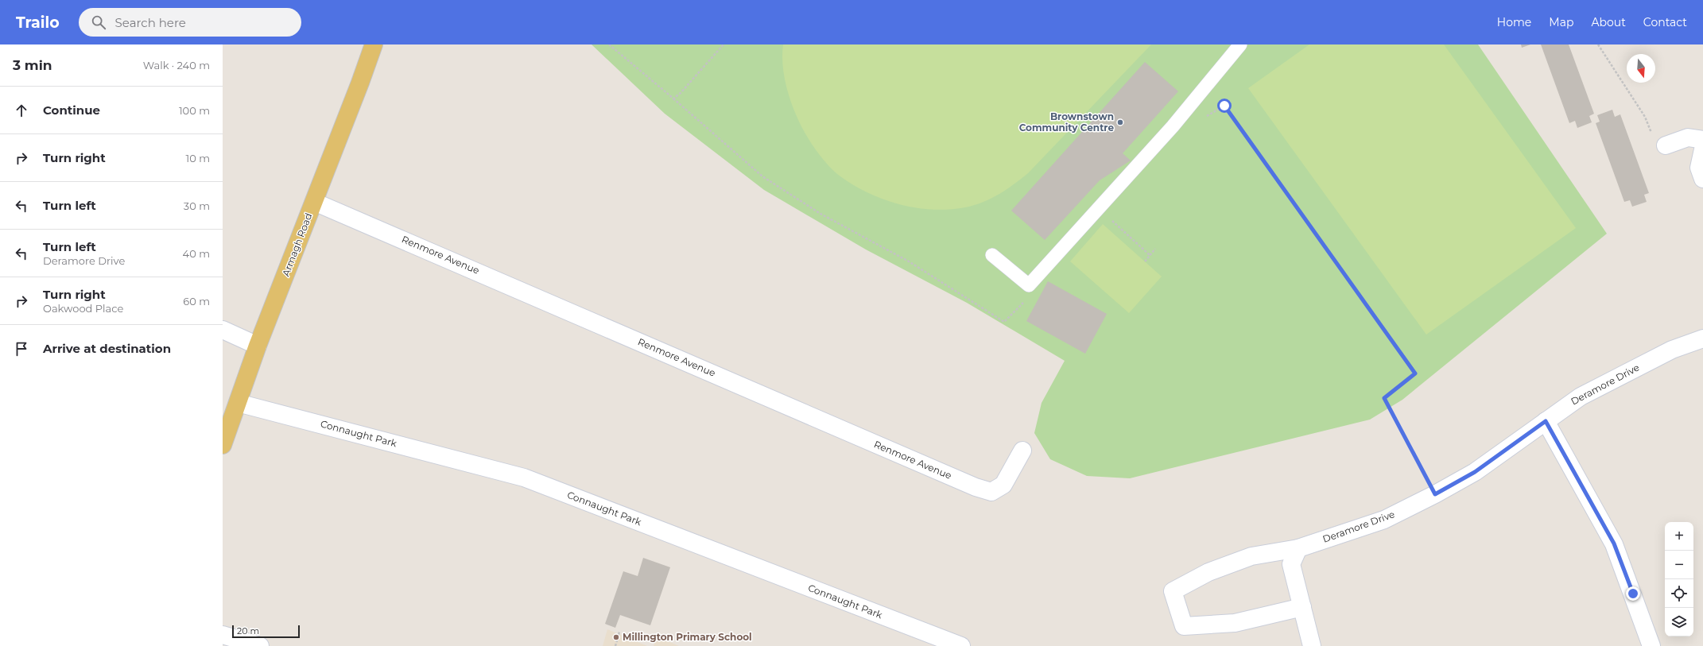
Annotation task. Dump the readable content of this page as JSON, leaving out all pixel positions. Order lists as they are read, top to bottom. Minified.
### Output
{"streets":{"main road":["Armagh Road"],"street":["Renmore Avenue","Deramore Drive","Connaught Park"]},"crossings":[["Armagh Road","Renmore Avenue"],["Armagh Road","Connaught Park"]],"places":["Brownstown Community Centre","Millington Primary School"],"scale_bar":"20 m","north":"bottom","page":{"header":"Trailo","search":"Search here","nav":["Home","Map","About","Contact"],"heading":["3 min","Walk · 240 m"],"list":[["Continue","100 m"],["Turn right","10 m"],["Turn left","30 m"],["Turn left","Deramore Drive","40 m"],["Turn right","Oakwood Place","60 m"],"Arrive at destination"],"map_buttons":["+","−"],"scale":"20 m"}}
